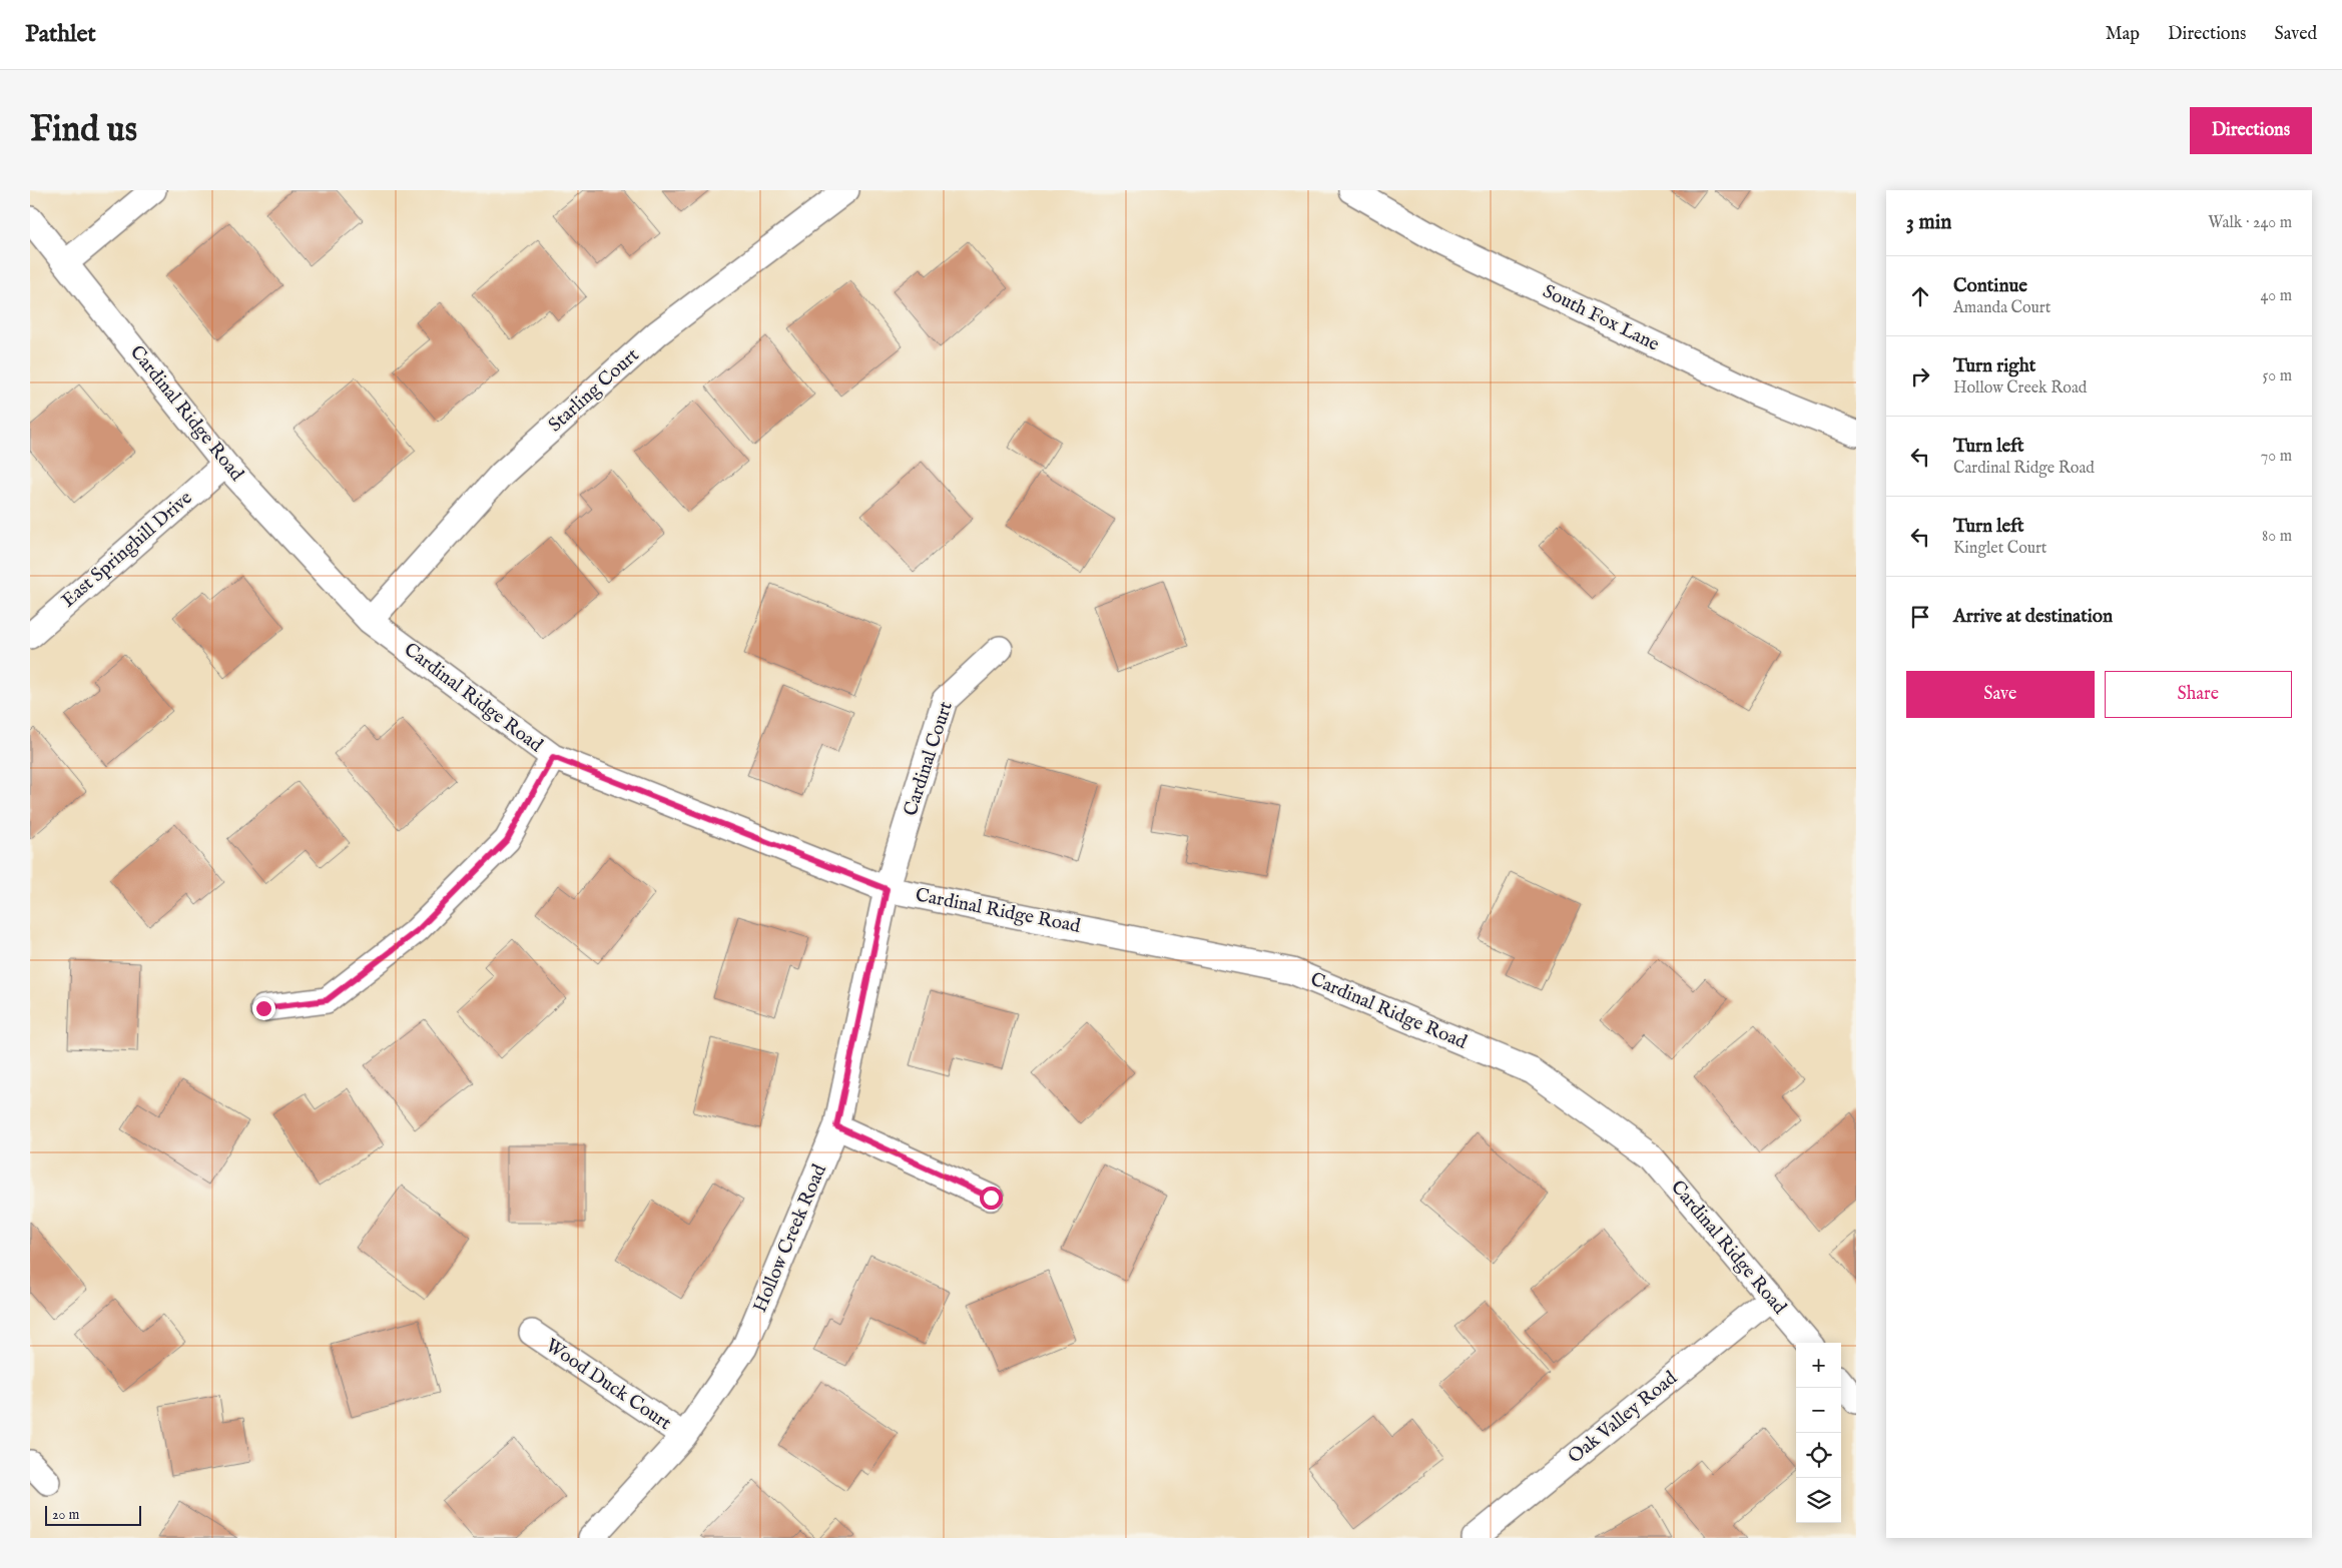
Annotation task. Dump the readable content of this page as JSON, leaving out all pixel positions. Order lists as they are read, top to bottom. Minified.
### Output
{"streets":{"street":["South Fox Lane","Starling Court","Cardinal Ridge Road","East Springhill Drive","Cardinal Court","Hollow Creek Road","Wood Duck Court","Oak Valley Road"]},"crossings":[["Starling Court","Cardinal Ridge Road"],["Cardinal Ridge Road","East Springhill Drive"],["Cardinal Ridge Road","Cardinal Court"],["Cardinal Ridge Road","Hollow Creek Road"],["Cardinal Ridge Road","Oak Valley Road"],["Cardinal Court","Hollow Creek Road"],["Hollow Creek Road","Wood Duck Court"]],"scale_bar":"20 m","page":{"header":"Pathlet","nav":["Map","Directions","Saved"],"buttons":["Directions",["Save","Share"]],"title":"Find us","heading":["3 min","Walk · 240 m"],"list":[["Continue","Amanda Court","40 m"],["Turn right","Hollow Creek Road","50 m"],["Turn left","Cardinal Ridge Road","70 m"],["Turn left","Kinglet Court","80 m"],"Arrive at destination"],"map_buttons":["+","−"],"scale":"20 m"}}
